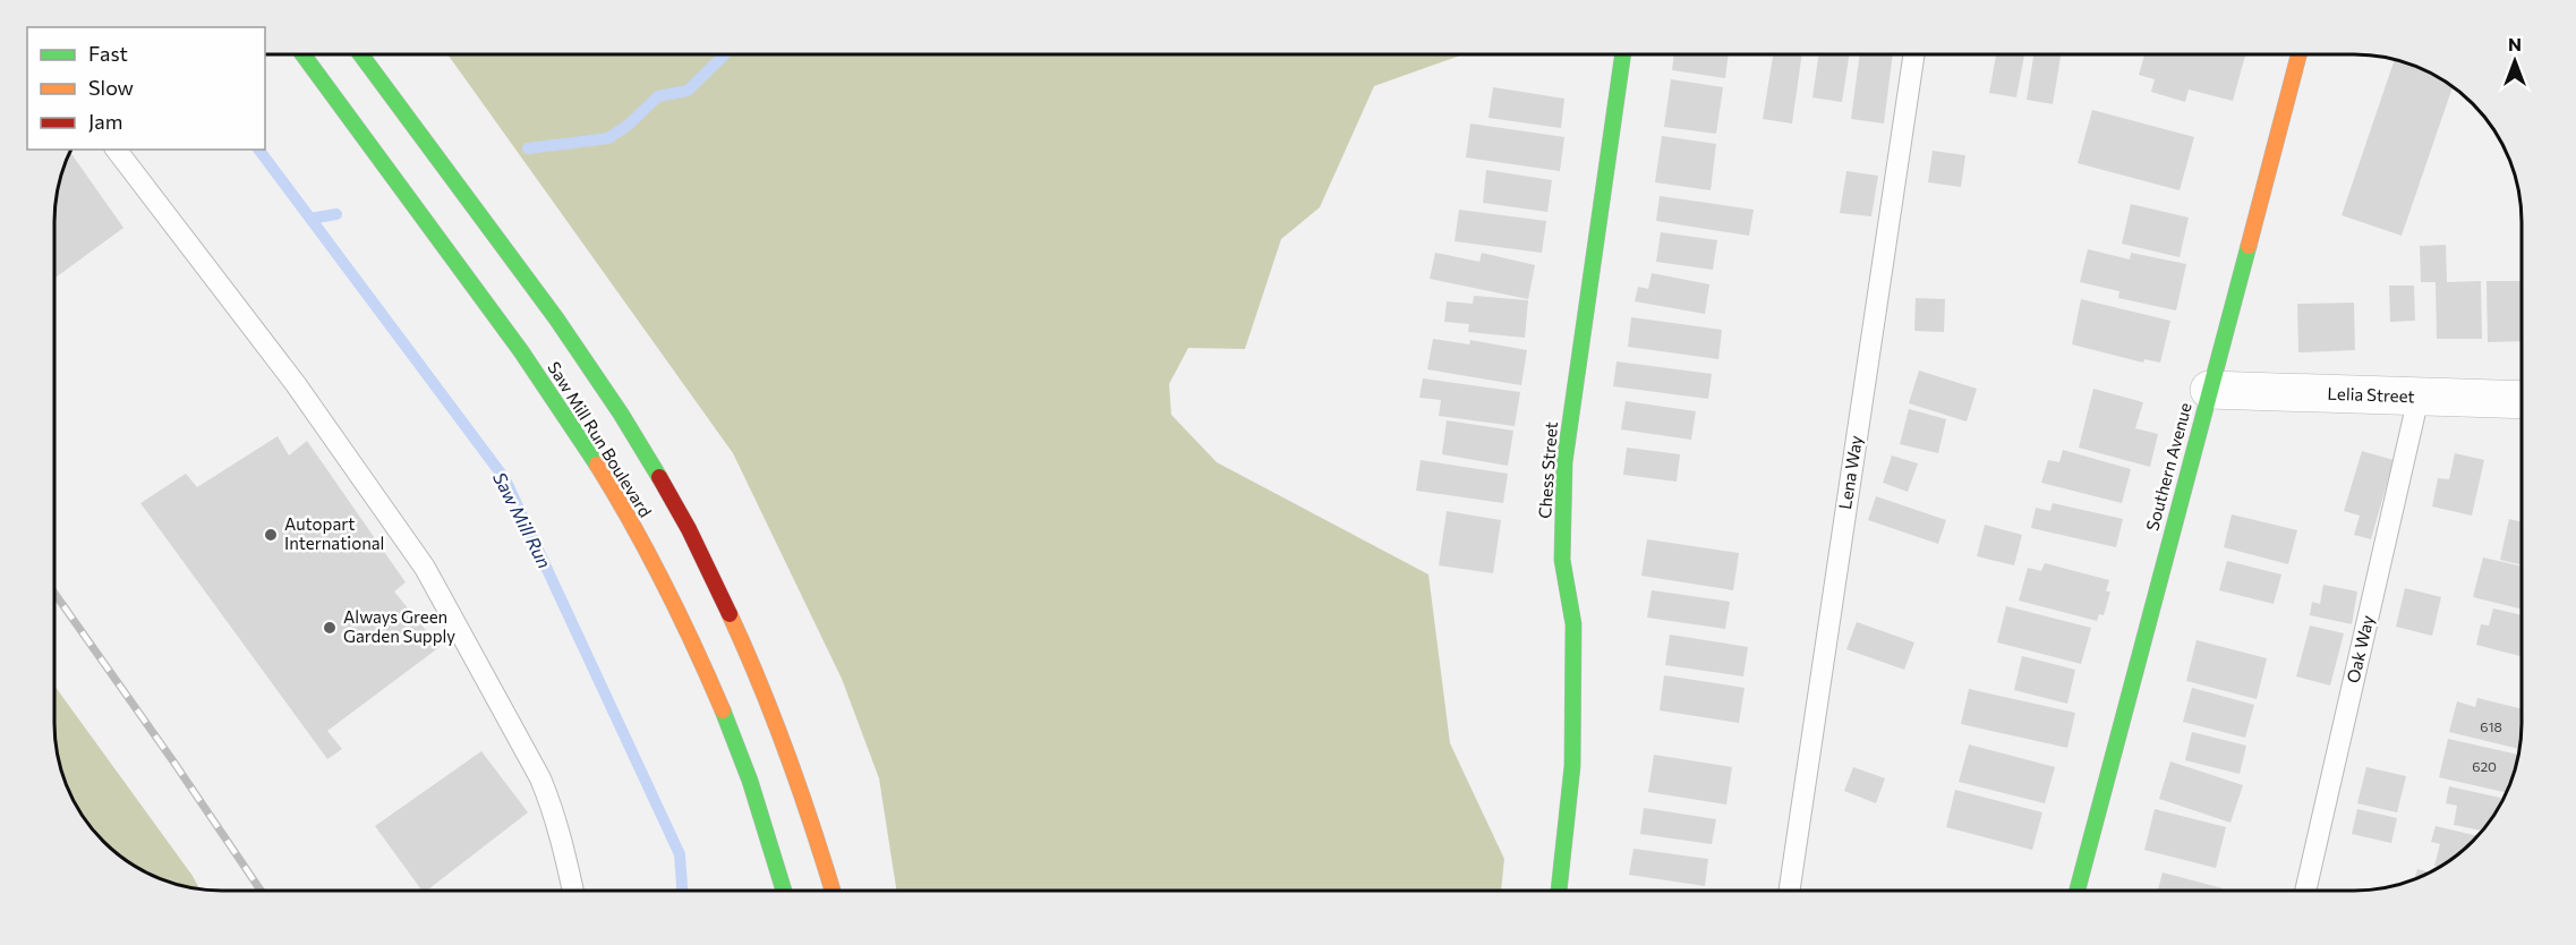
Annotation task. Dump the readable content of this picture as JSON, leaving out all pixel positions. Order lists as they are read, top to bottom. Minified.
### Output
{"streets":{"main road":["Saw Mill Run Boulevard","Southern Avenue","Chess Street"],"street":["Lelia Street"],"lane":["Lena Way","Oak Way"]},"crossings":[["Lelia Street","Southern Avenue"],["Lelia Street","Oak Way"]],"water":["Saw Mill Run"],"places":["Autopart International","Always Green Garden Supply"],"house_numbers":["618","620"],"legend":["Fast","Slow","Jam"],"north":"top"}
